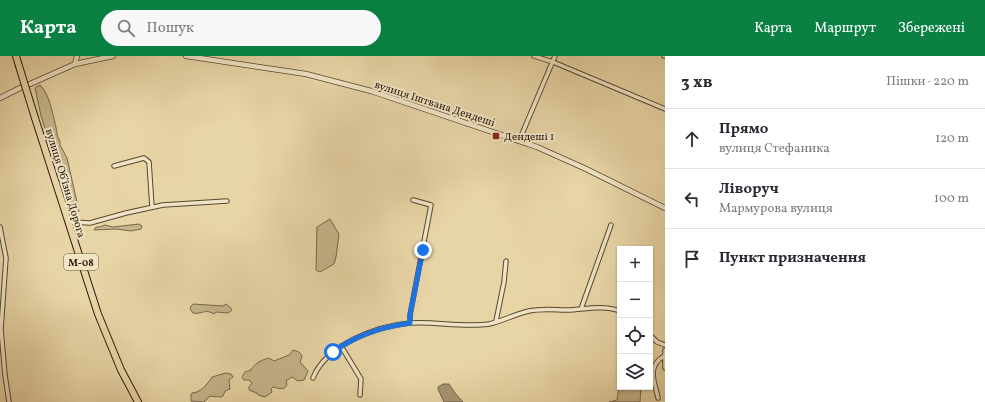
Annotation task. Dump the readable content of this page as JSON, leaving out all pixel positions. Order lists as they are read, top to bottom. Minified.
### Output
{"streets":{"highway":["вулиця Обʼїзна Дорога","М-08"],"street":["вулиця Іштвана Дендеші"]},"places":{"transit":["Дендеші 1"]},"page":{"header":"Карта","search":"Пошук","nav":["Карта","Маршрут","Збережені"],"heading":["3 хв","Пішки · 220 m"],"list":[["Прямо","вулиця Стефаника","120 m"],["Ліворуч","Мармурова вулиця","100 m"],"Пункт призначення"],"map_buttons":["+","−"]}}
